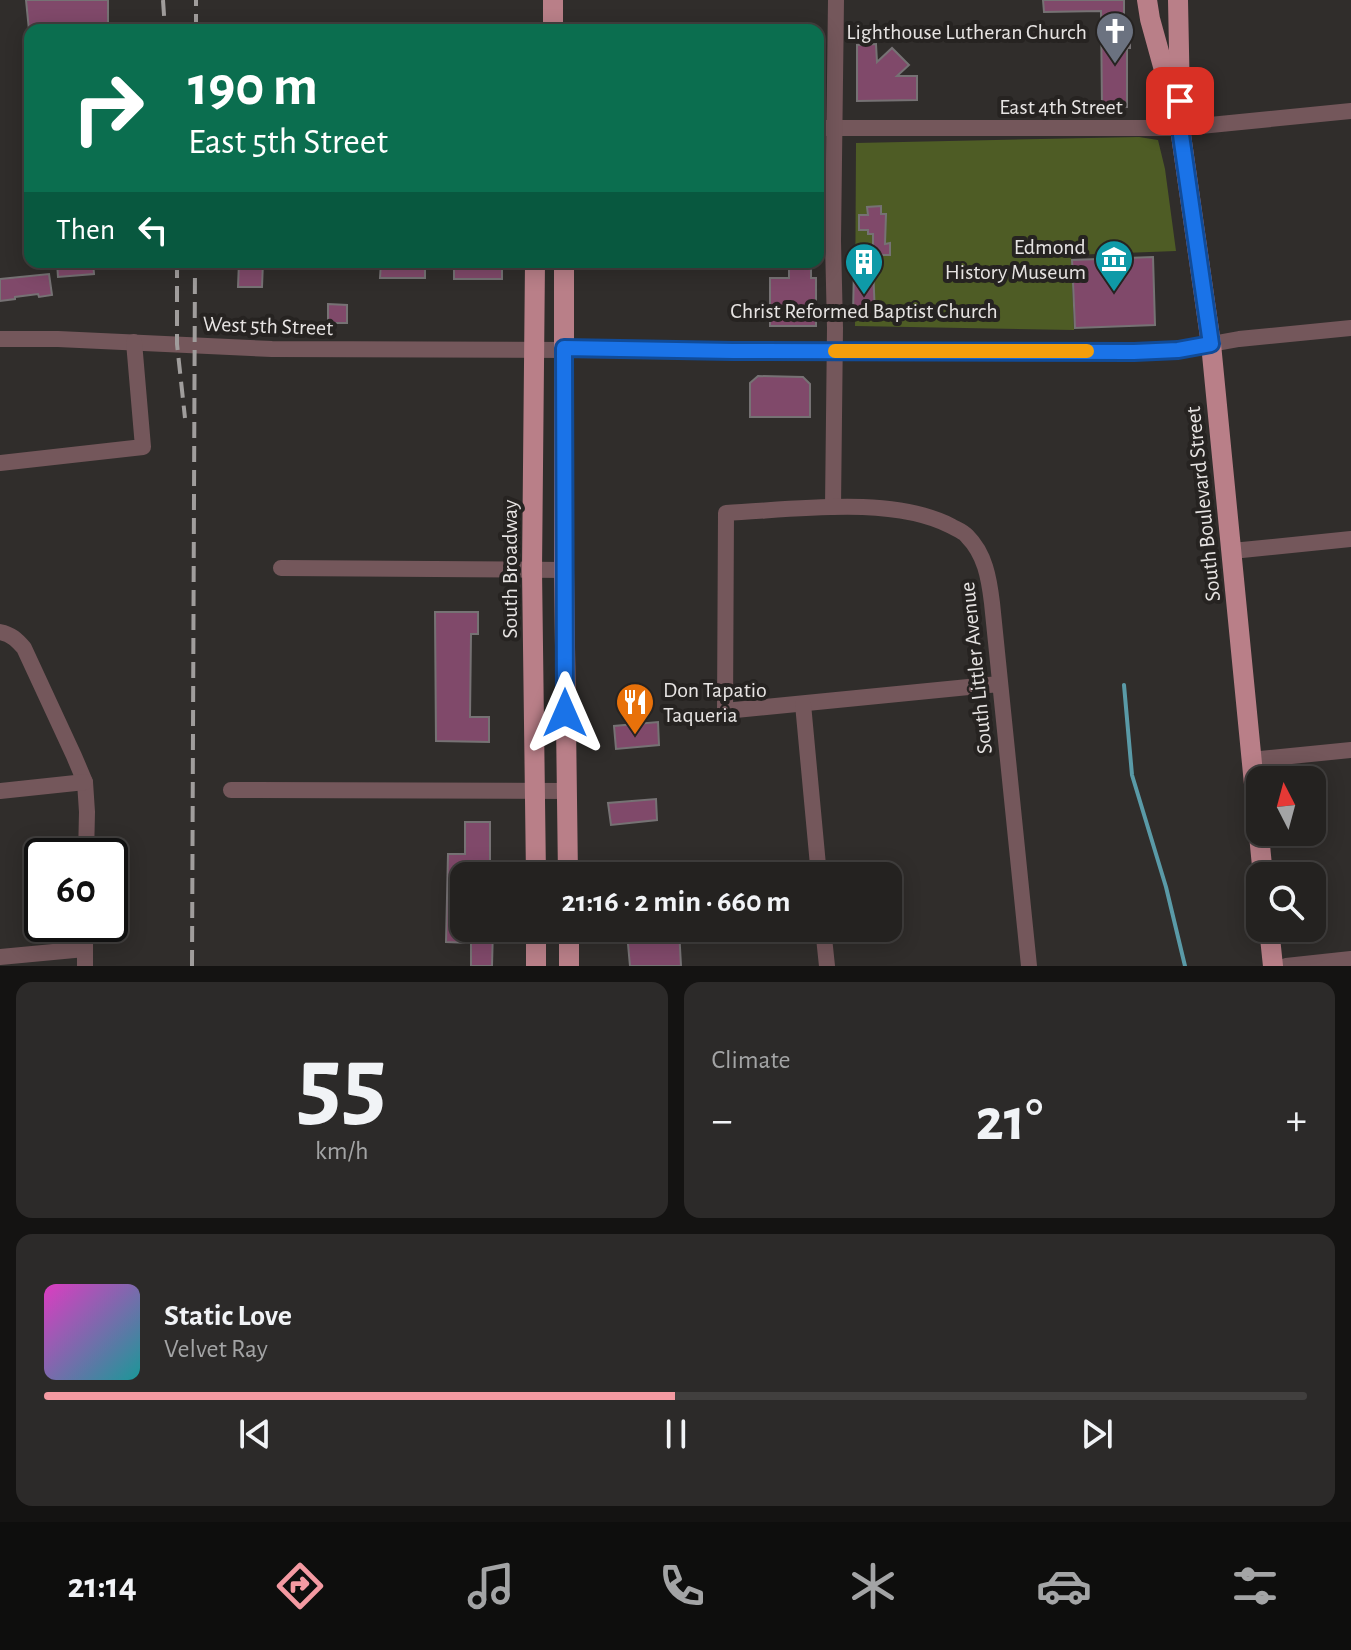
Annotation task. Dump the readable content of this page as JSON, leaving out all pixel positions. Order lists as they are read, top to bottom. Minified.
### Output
{"streets":{"main road":["South Boulevard Street","South Broadway"],"street":["East 4th Street","West 5th Street","South Littler Avenue"]},"crossings":[["East 4th Street","South Boulevard Street"],["West 5th Street","South Boulevard Street"],["West 5th Street","South Broadway"]],"places":{"church":["Lighthouse Lutheran Church"],"museum":["Edmond History Museum"],"building":["Christ Reformed Baptist Church"],"restaurant":["Don Tapatio Taqueria"]},"north":"top","page":{"turn":["190 m","East 5th Street"],"then":"Then","limit":"60","trip":"21:16 · 2 min · 660 m","tile":[["55","km/h"],"Climate"],"heat":["−","21°","+"],"song":["Static Love","Velvet Ray"],"tabs":"21:14"}}
